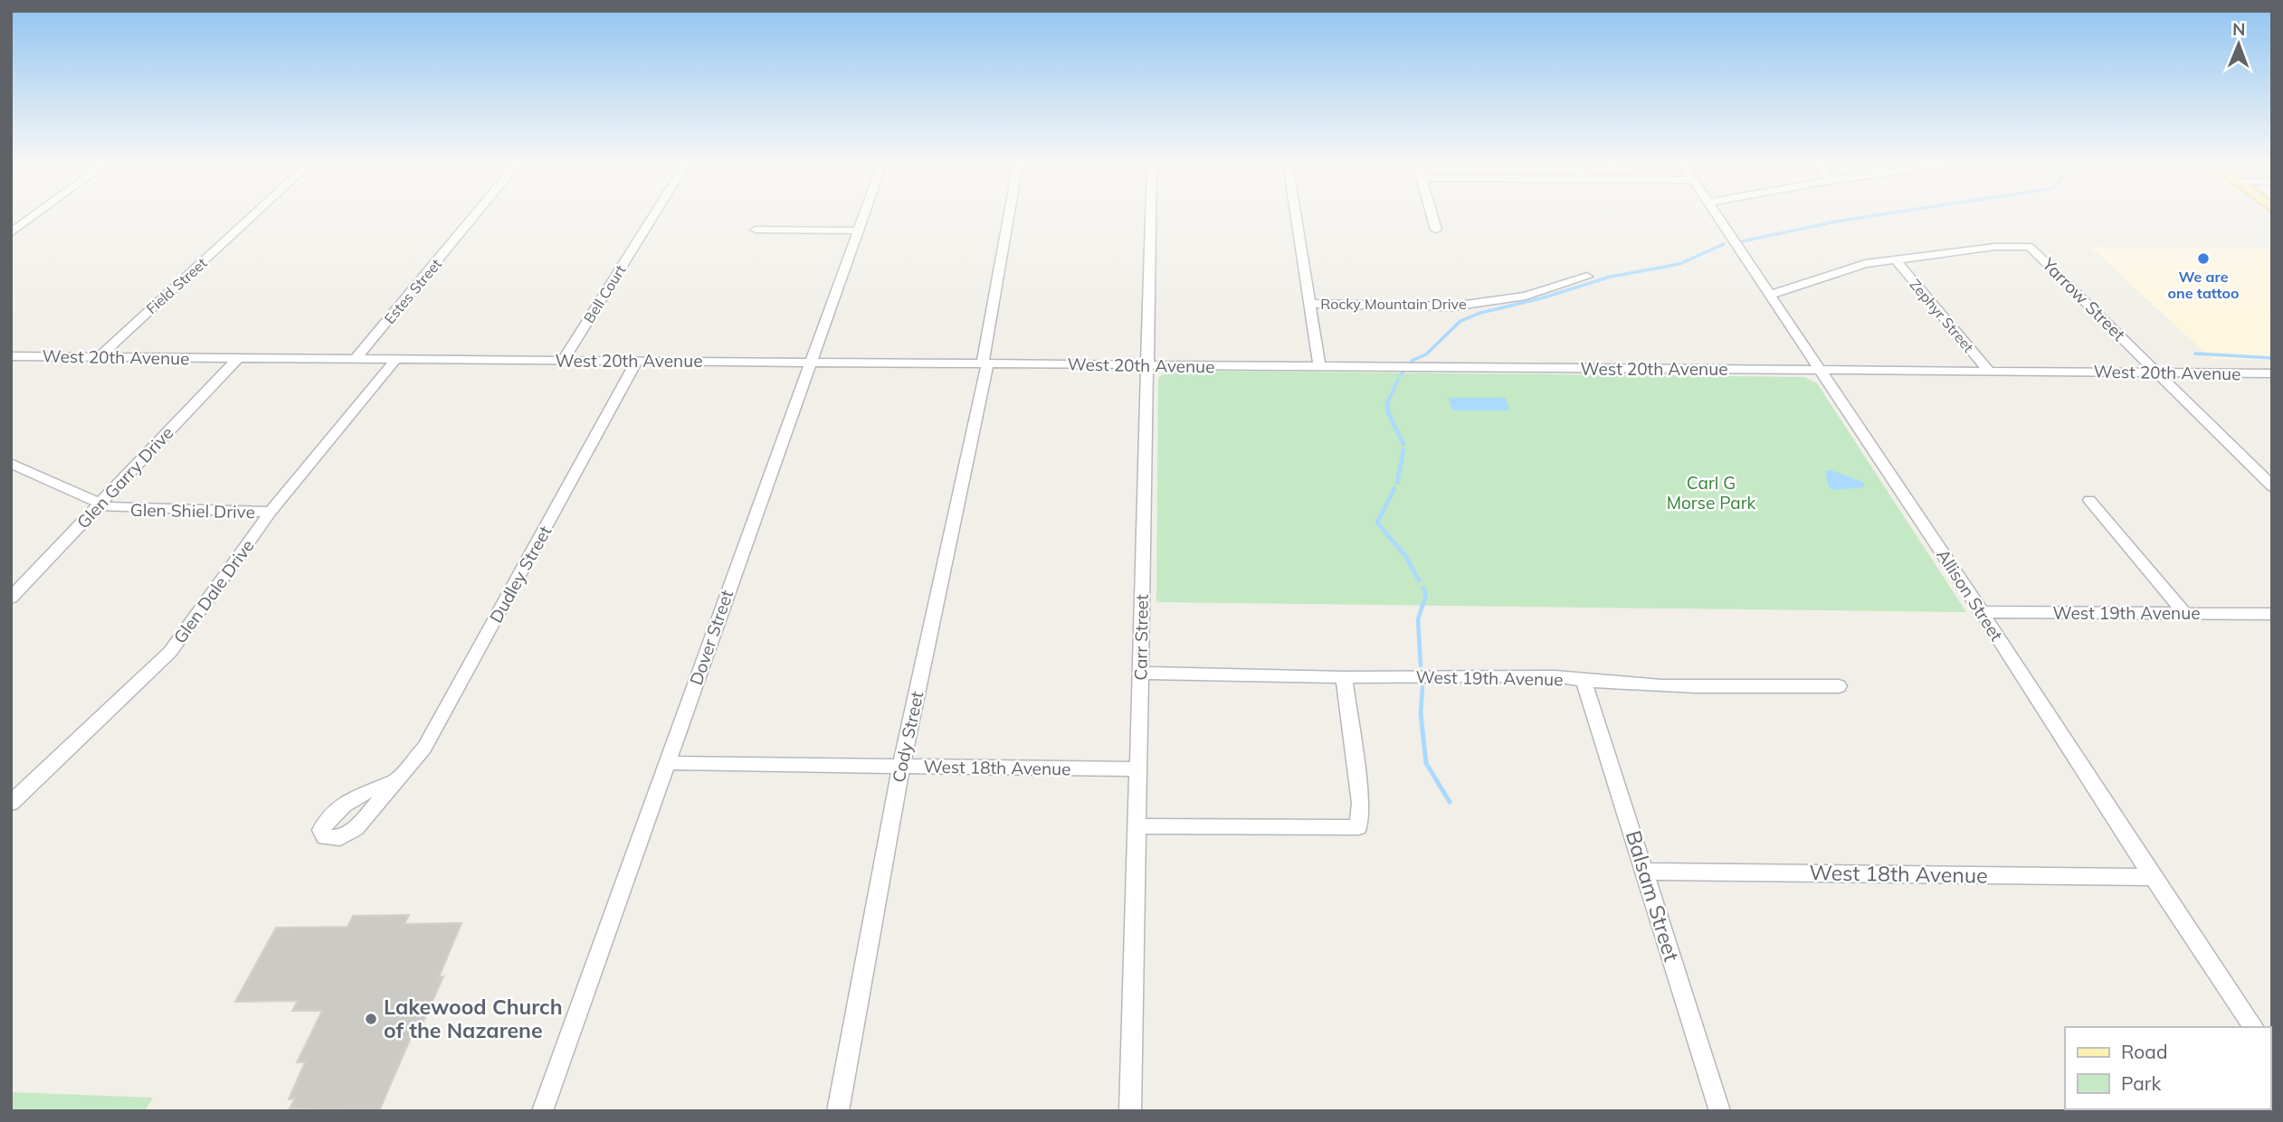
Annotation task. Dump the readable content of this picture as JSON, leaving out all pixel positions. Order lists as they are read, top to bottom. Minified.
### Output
{"streets":{"street":["Field Street","Estes Street","Bell Court","Yarrow Street","Rocky Mountain Drive","Zephyr Street","West 20th Avenue","Glen Garry Drive","Glen Shiel Drive","Dudley Street","Glen Dale Drive","Allison Street","West 19th Avenue","Dover Street","Carr Street","Cody Street","West 18th Avenue","Balsam Street"]},"crossings":[["Field Street","West 20th Avenue"],["Estes Street","West 20th Avenue"],["Bell Court","West 20th Avenue"],["Yarrow Street","Zephyr Street"],["Yarrow Street","West 20th Avenue"],["Zephyr Street","West 20th Avenue"],["West 20th Avenue","Glen Garry Drive"],["West 20th Avenue","Dudley Street"],["West 20th Avenue","Glen Dale Drive"],["West 20th Avenue","Allison Street"],["West 20th Avenue","Dover Street"],["West 20th Avenue","Carr Street"],["West 20th Avenue","Cody Street"],["Glen Garry Drive","Glen Shiel Drive"],["Glen Shiel Drive","Glen Dale Drive"],["Allison Street","West 19th Avenue"],["Allison Street","West 18th Avenue"],["West 19th Avenue","Carr Street"],["West 19th Avenue","Balsam Street"],["Dover Street","West 18th Avenue"],["Carr Street","West 18th Avenue"],["Cody Street","West 18th Avenue"],["West 18th Avenue","Balsam Street"]],"parks":["Carl G Morse Park"],"places":["We are one tattoo","Lakewood Church of the Nazarene"],"legend":["Road","Park"],"north":"top"}
